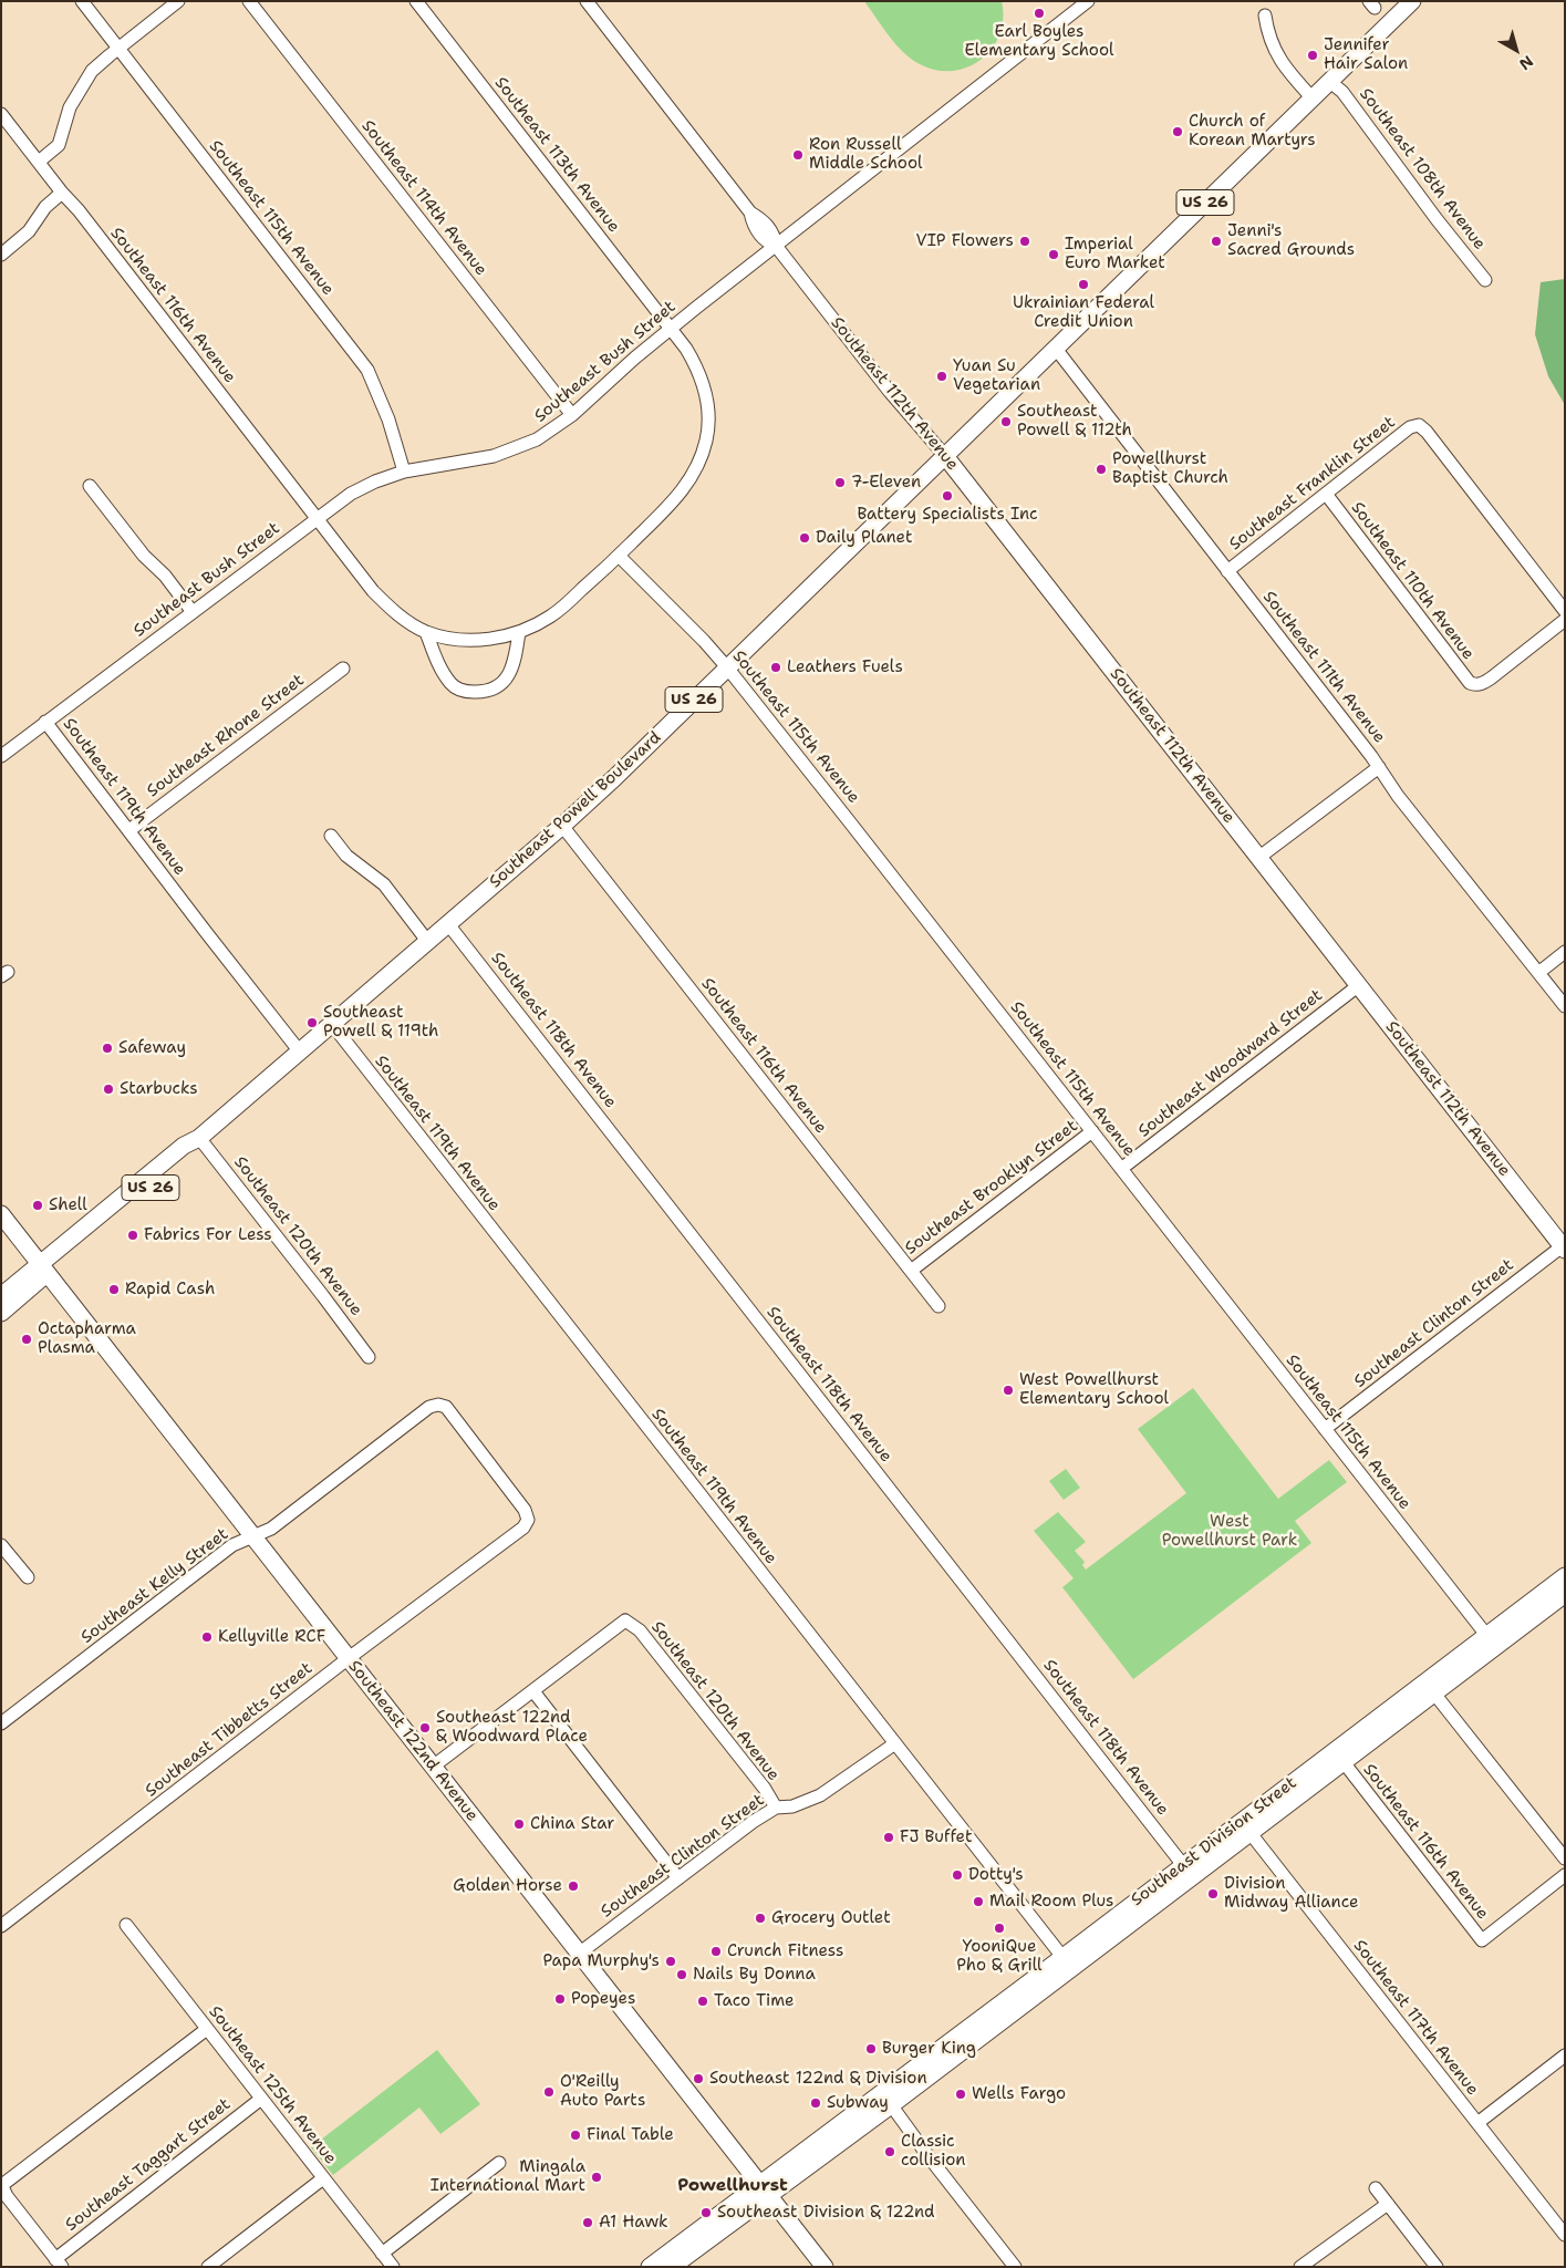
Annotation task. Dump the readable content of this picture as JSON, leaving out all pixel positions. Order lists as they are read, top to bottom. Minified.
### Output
{"streets":{"main road":["US 26","Southeast 112th Avenue","Southeast Powell Boulevard","Southeast 122nd Avenue","Southeast Division Street"],"street":["Southeast 113th Avenue","Southeast 108th Avenue","Southeast 114th Avenue","Southeast 115th Avenue","Southeast 116th Avenue","Southeast Bush Street","Southeast Franklin Street","Southeast 110th Avenue","Southeast 111th Avenue","Southeast Rhone Street","Southeast 119th Avenue","Southeast 118th Avenue","Southeast Woodward Street","Southeast Brooklyn Street","Southeast 120th Avenue","Southeast Clinton Street","Southeast Kelly Street","Southeast Tibbetts Street","Southeast 117th Avenue","Southeast 125th Avenue","Southeast Taggart Street"]},"crossings":[["Southeast 113th Avenue","Southeast 115th Avenue"],["Southeast 113th Avenue","Southeast 116th Avenue"],["Southeast 113th Avenue","Southeast Bush Street"],["Southeast 108th Avenue","Southeast Powell Boulevard"],["Southeast 114th Avenue","Southeast Bush Street"],["Southeast 115th Avenue","Southeast Bush Street"],["Southeast 115th Avenue","Southeast Powell Boulevard"],["Southeast 115th Avenue","Southeast Woodward Street"],["Southeast 115th Avenue","Southeast Brooklyn Street"],["Southeast 115th Avenue","Southeast Clinton Street"],["Southeast 115th Avenue","Southeast Division Street"],["Southeast 116th Avenue","Southeast Bush Street"],["Southeast 116th Avenue","Southeast Powell Boulevard"],["Southeast 116th Avenue","Southeast Brooklyn Street"],["Southeast 116th Avenue","Southeast Division Street"],["Southeast Bush Street","Southeast 112th Avenue"],["Southeast Bush Street","Southeast 119th Avenue"],["Southeast 112th Avenue","Southeast Powell Boulevard"],["Southeast 112th Avenue","Southeast Woodward Street"],["Southeast 112th Avenue","Southeast Clinton Street"],["Southeast Franklin Street","Southeast 110th Avenue"],["Southeast Franklin Street","Southeast 111th Avenue"],["Southeast 111th Avenue","Southeast Powell Boulevard"],["Southeast Rhone Street","Southeast 119th Avenue"],["Southeast 119th Avenue","Southeast Powell Boulevard"],["Southeast 119th Avenue","Southeast Clinton Street"],["Southeast 119th Avenue","Southeast Division Street"],["Southeast Powell Boulevard","Southeast 118th Avenue"],["Southeast Powell Boulevard","Southeast 120th Avenue"],["Southeast Powell Boulevard","Southeast 122nd Avenue"],["Southeast 118th Avenue","Southeast Division Street"],["Southeast 120th Avenue","Southeast Clinton Street"],["Southeast Clinton Street","Southeast 122nd Avenue"],["Southeast Kelly Street","Southeast Tibbetts Street"],["Southeast Kelly Street","Southeast 122nd Avenue"],["Southeast Tibbetts Street","Southeast 122nd Avenue"],["Southeast 122nd Avenue","Southeast Division Street"],["Southeast Division Street","Southeast 117th Avenue"],["Southeast 125th Avenue","Southeast Taggart Street"]],"districts":["Powellhurst"],"parks":["West Powellhurst Park"],"places":["Earl Boyles Elementary School","Jennifer Hair Salon","Church of Korean Martyrs","Ron Russell Middle School","VIP Flowers","Jenni's Sacred Grounds","Imperial Euro Market","Ukrainian Federal Credit Union","Yuan Su Vegetarian","Southeast Powell & 112th","Powellhurst Baptist Church","7-Eleven","Battery Specialists Inc","Daily Planet","Leathers Fuels","Southeast Powell & 119th","Safeway","Starbucks","Shell","Fabrics For Less","Rapid Cash","Octapharma Plasma","West Powellhurst Elementary School","Kellyville RCF","Southeast 122nd & Woodward Place","China Star","FJ Buffet","Dotty's","Golden Horse","Division Midway Alliance","Mail Room Plus","Grocery Outlet","YooniQue Pho & Grill","Crunch Fitness","Papa Murphy's","Nails By Donna","Popeyes","Taco Time","Burger King","Southeast 122nd & Division","O'Reilly Auto Parts","Wells Fargo","Subway","Final Table","Classic collision","Mingala International Mart","Southeast Division & 122nd","A1 Hawk"],"north":"bottom right"}
